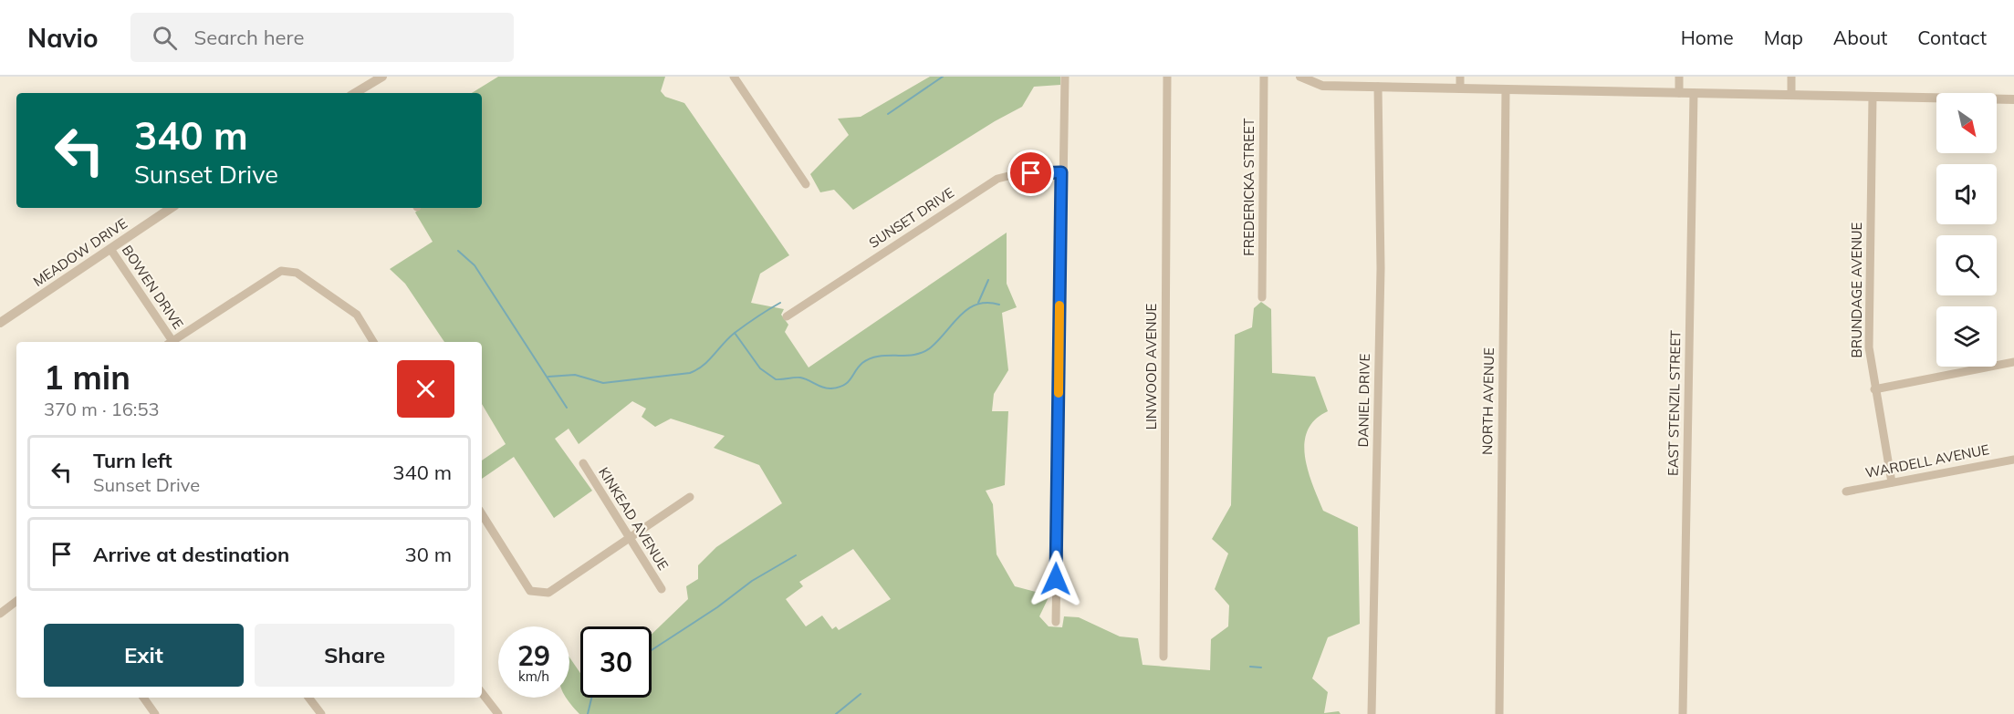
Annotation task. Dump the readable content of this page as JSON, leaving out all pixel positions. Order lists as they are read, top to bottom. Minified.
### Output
{"streets":{"street":["FREDERICKA STREET","SUNSET DRIVE","MEADOW DRIVE","BOWEN DRIVE","BRUNDAGE AVENUE","LINWOOD AVENUE","DANIEL DRIVE","NORTH AVENUE","EAST STENZIL STREET","WARDELL AVENUE","KINKEAD AVENUE"]},"crossings":[["MEADOW DRIVE","BOWEN DRIVE"],["BRUNDAGE AVENUE","WARDELL AVENUE"]],"north":"bottom right","page":{"header":"Navio","search":"Search here","nav":["Home","Map","About","Contact"],"turn":["340 m","Sunset Drive"],"heading":["1 min","370 m · 16:53"],"list":[{"name":"Turn left","note":"Sunset Drive","value":"340 m"},{"name":"Arrive at destination","value":"30 m"}],"buttons":["Exit","Share"],"speed":"29 km/h","limit":"30"}}
